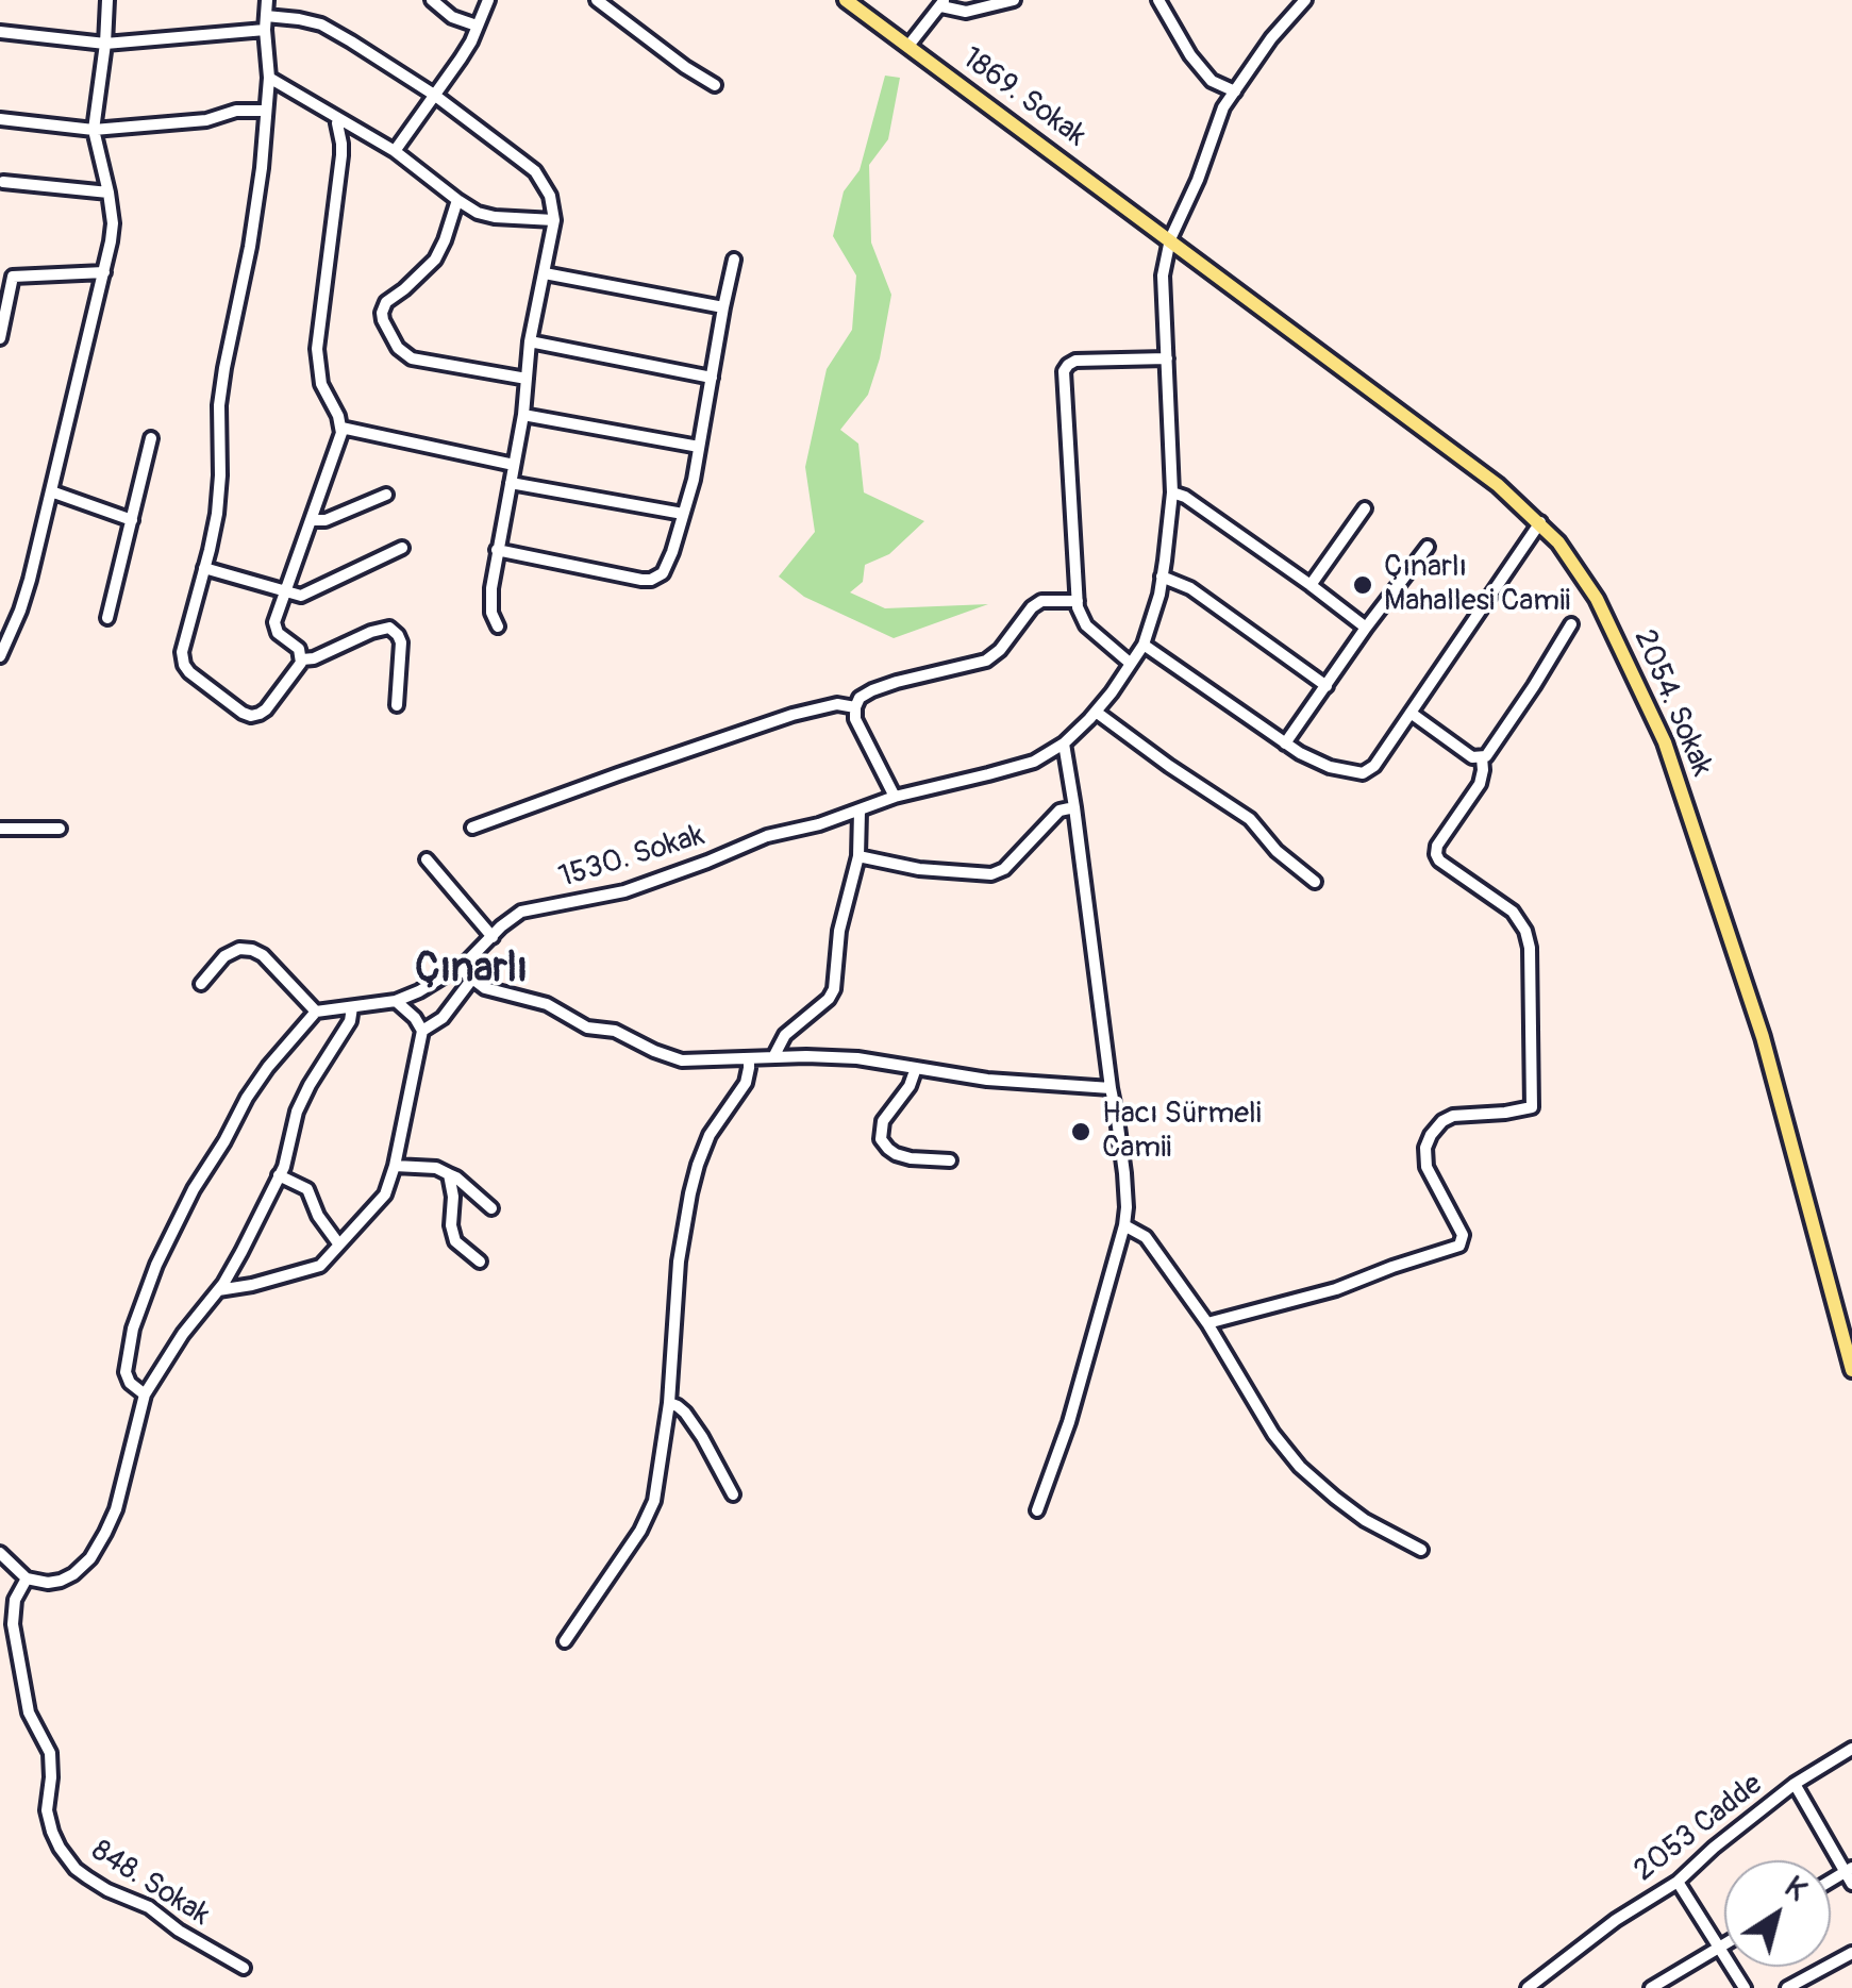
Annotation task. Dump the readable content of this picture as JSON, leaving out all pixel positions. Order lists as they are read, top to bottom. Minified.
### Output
{"streets":{"main road":["1869. Sokak","2054. Sokak"],"street":["1530. Sokak","2053 Cadde","848. Sokak"]},"crossings":[["1869. Sokak","2054. Sokak"],["1869. Sokak","1530. Sokak"],["2054. Sokak","1530. Sokak"]],"districts":["Çınarlı"],"places":["Çınarlı Mahallesi Camii","Hacı Sürmeli Camii"],"north":"top right"}
